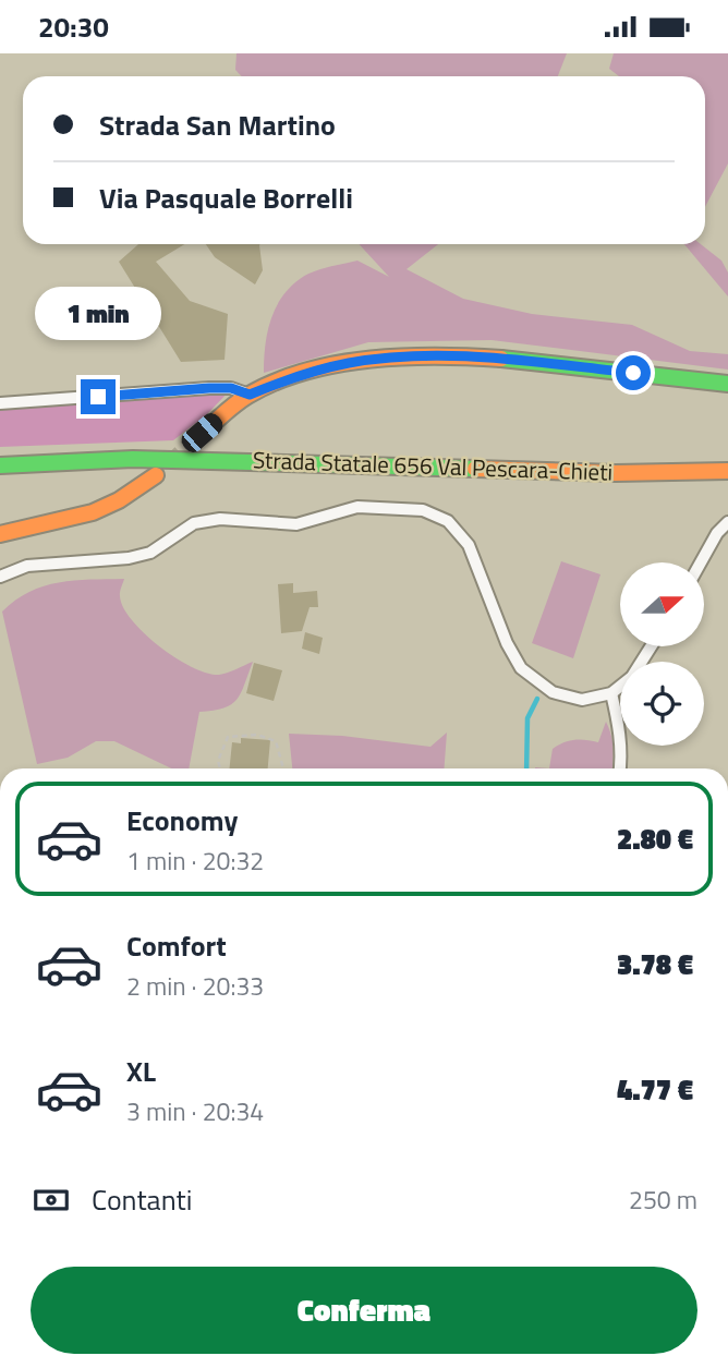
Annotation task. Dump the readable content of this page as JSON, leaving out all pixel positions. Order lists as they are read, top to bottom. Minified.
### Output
{"streets":{"main road":["Strada Statale 656 Val Pescara-Chieti"]},"north":"right","page":{"status":"20:30","banner":["Strada San Martino","Via Pasquale Borrelli"],"bubble":"1 min","list":[{"name":"Economy","note":"1 min · 20:32","value":"2.80 €"},{"name":"Comfort","note":"2 min · 20:33","value":"3.78 €"},{"name":"XL","note":"3 min · 20:34","value":"4.77 €"}],"pay":["Contanti","250 m"],"buttons":"Conferma"}}
